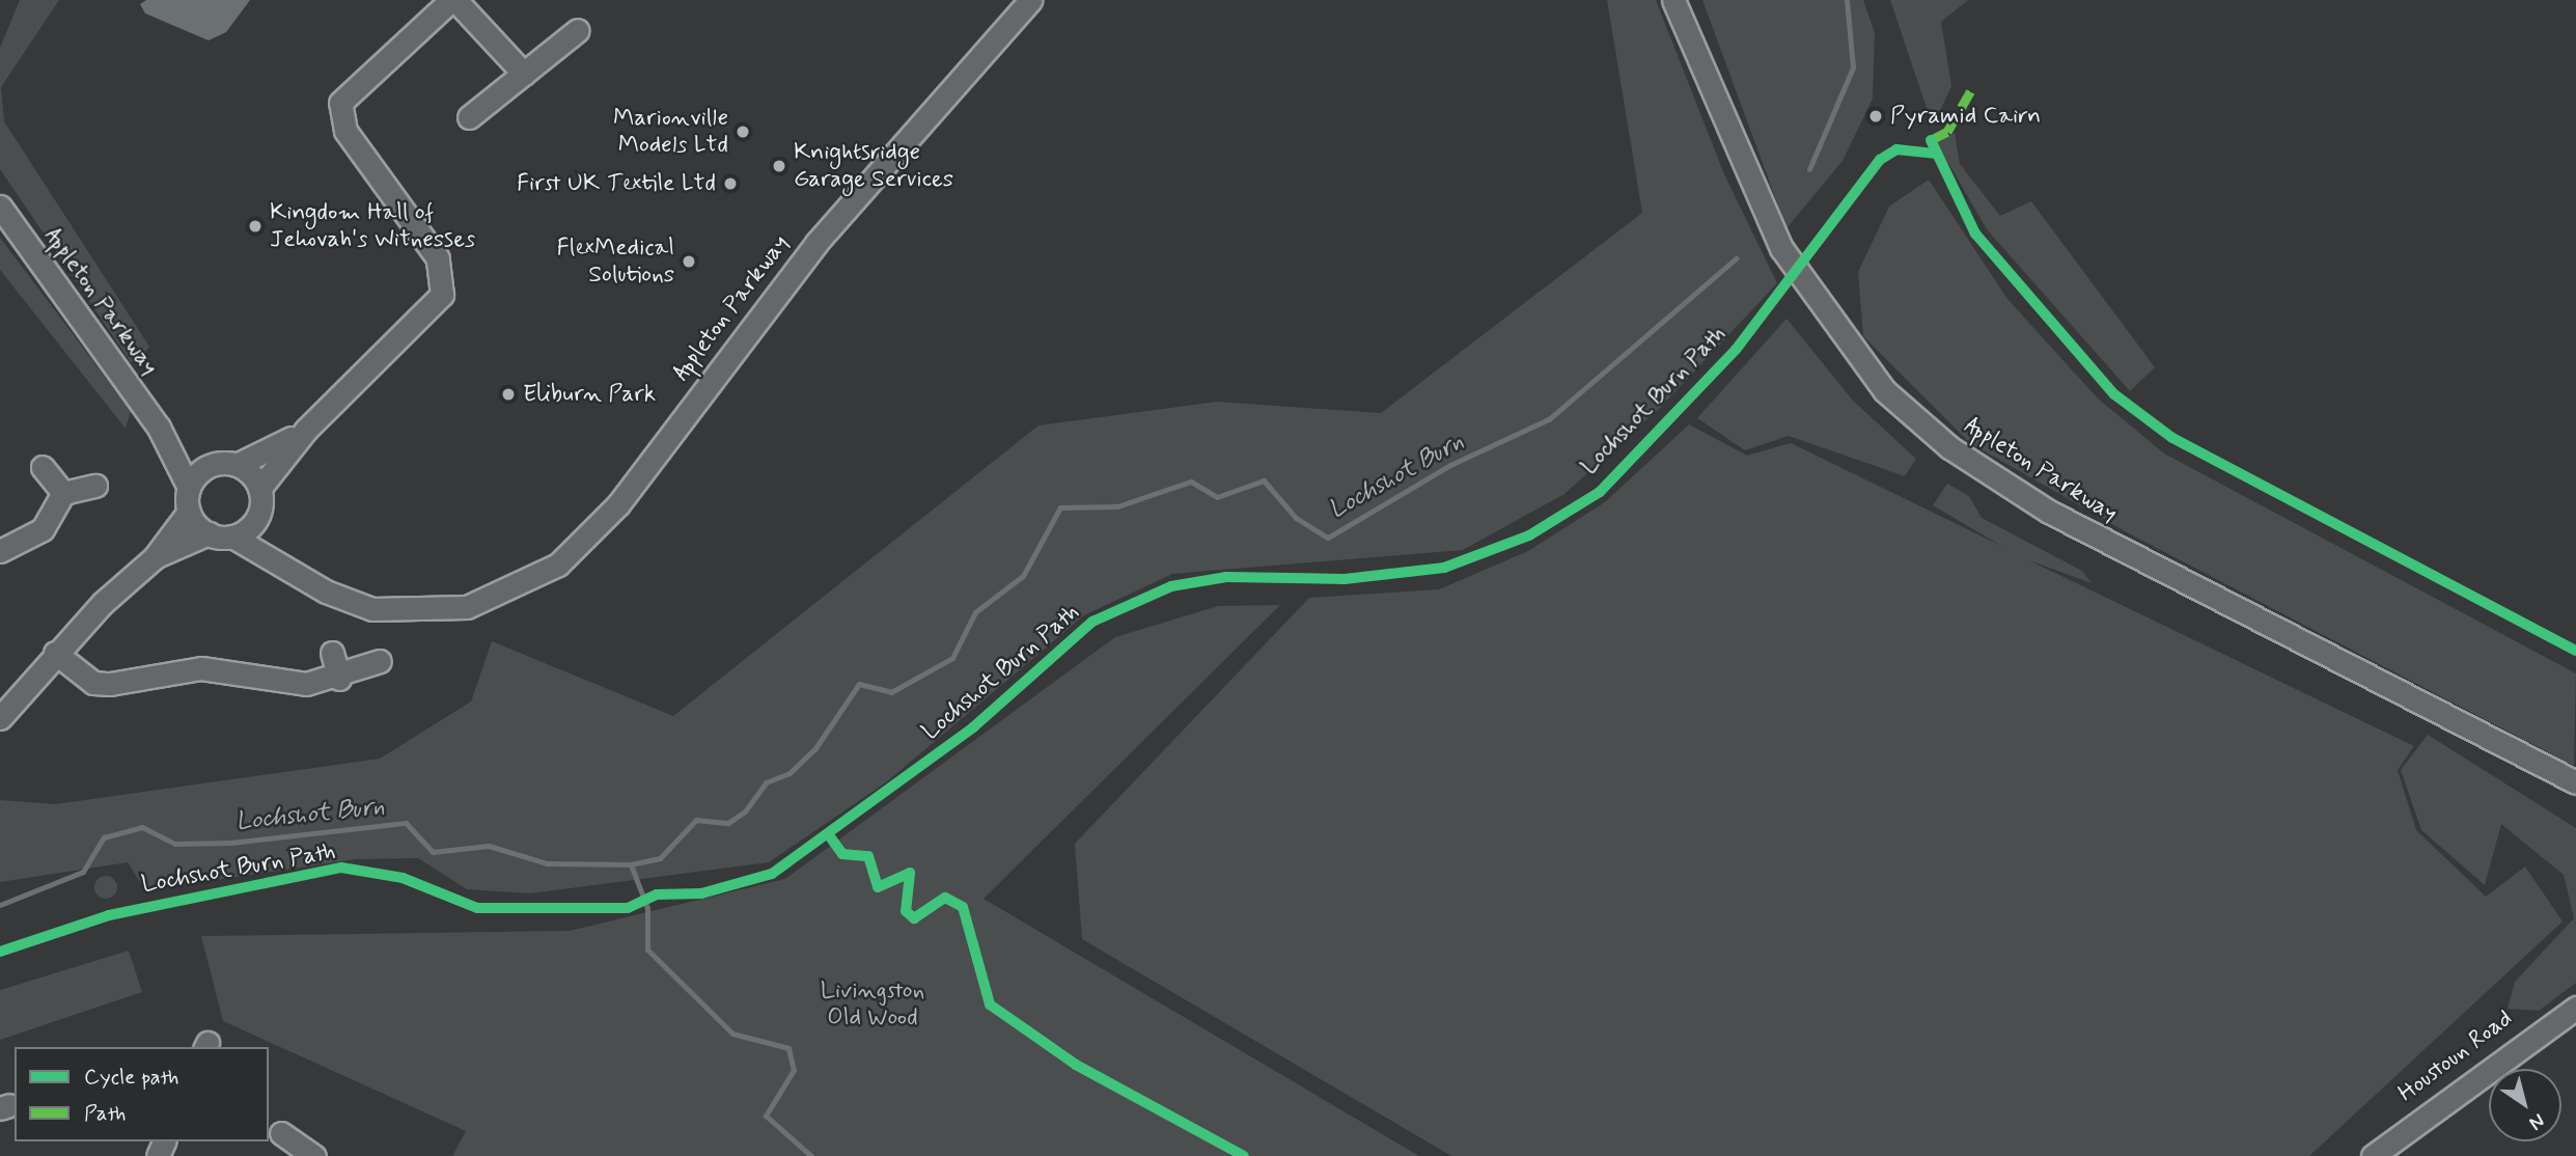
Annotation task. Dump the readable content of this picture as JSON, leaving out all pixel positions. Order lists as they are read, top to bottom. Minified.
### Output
{"streets":{"street":["Appleton Parkway","Houstoun Road"],"cycle path":["Lochshot Burn Path"]},"water":["Lochshot Burn"],"parks":["Livingston Old Wood"],"places":["Pyramid Cairn","Marionville Models Ltd","Knightsridge Garage Services","First UK Textile Ltd","Kingdom Hall of Jehovah's Witnesses","FlexMedical Solutions","Eliburn Park"],"legend":["Cycle path","Path"],"north":"bottom right"}
